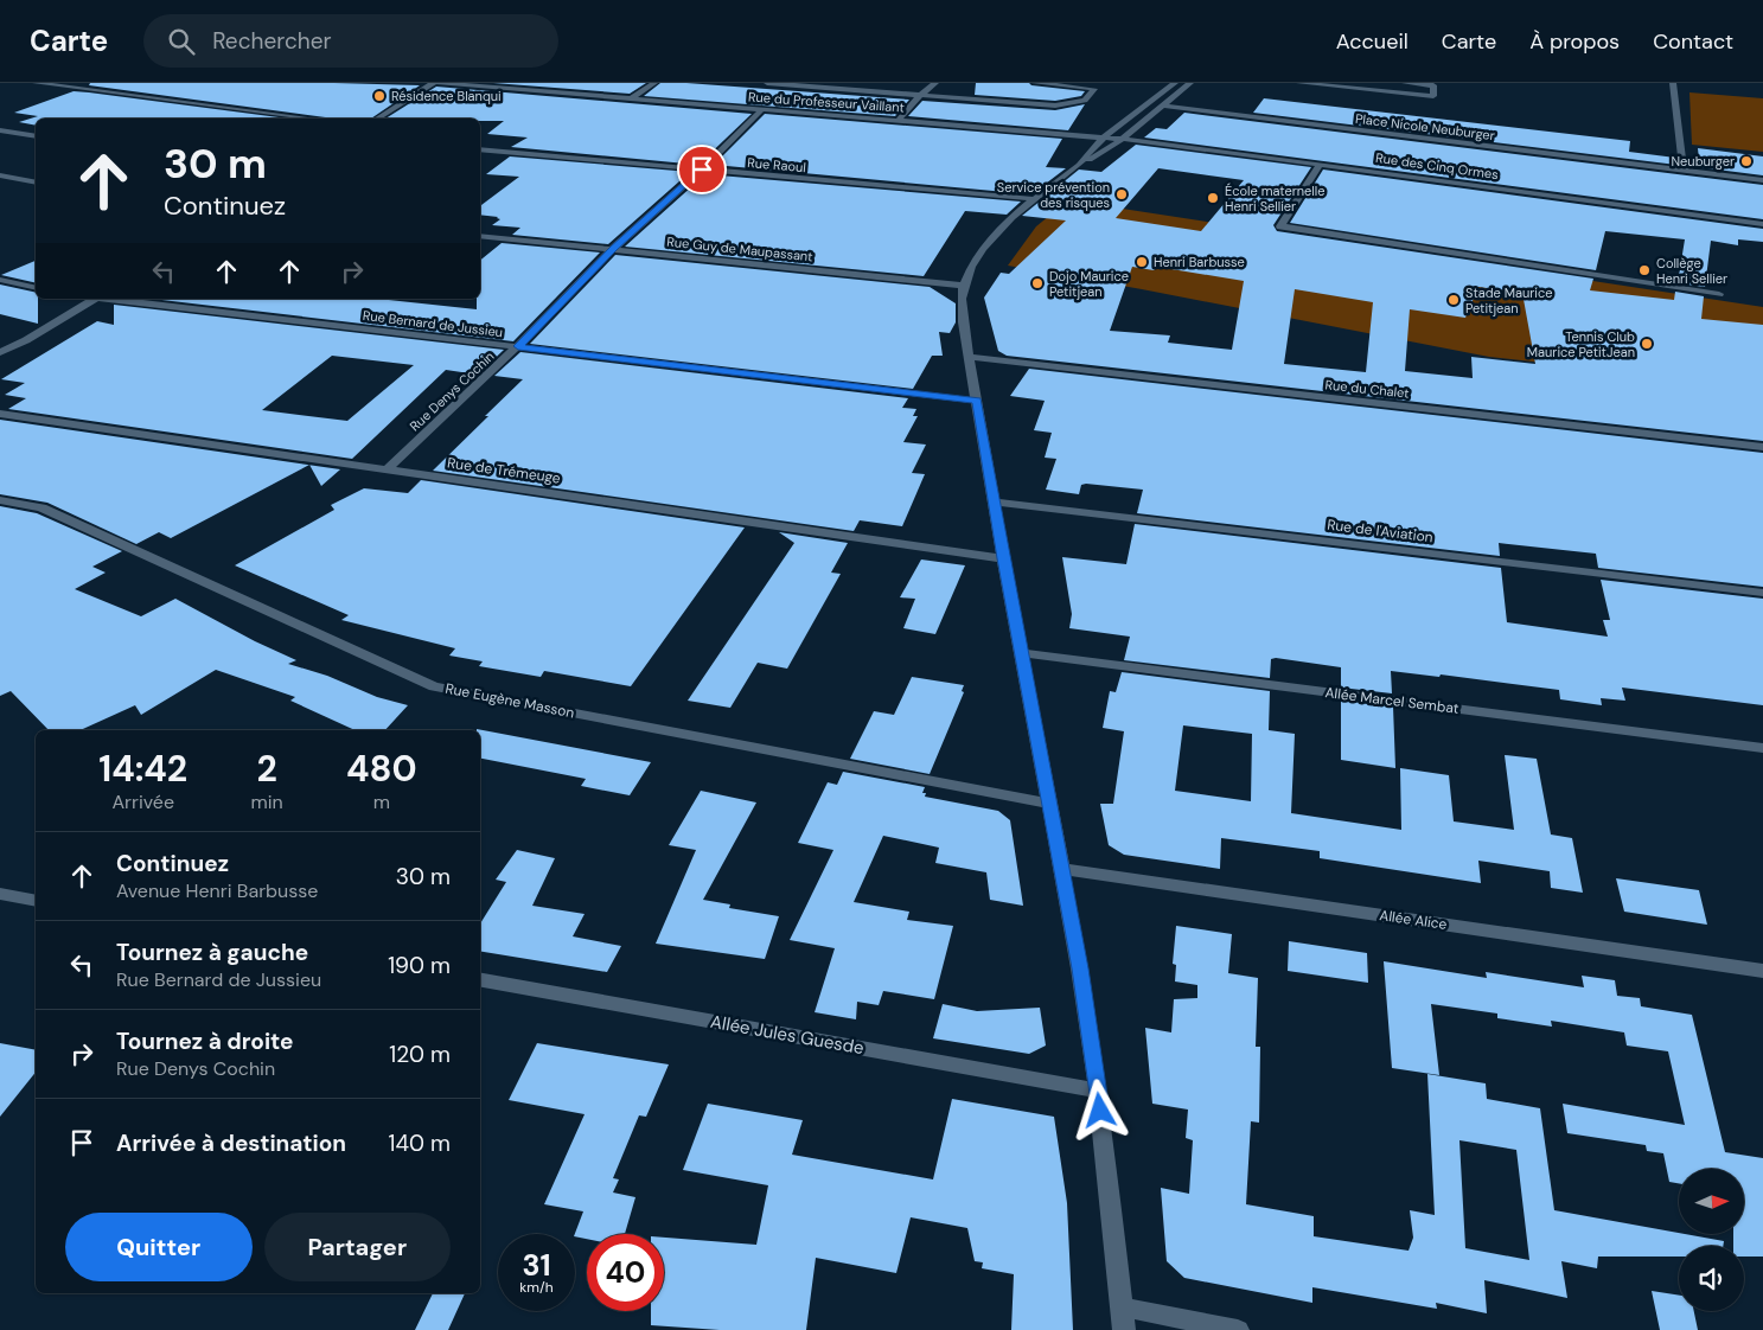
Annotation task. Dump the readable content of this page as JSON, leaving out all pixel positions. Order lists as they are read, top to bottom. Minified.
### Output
{"streets":{"street":["Rue du Professeur Vaillant","Place Nicole Neuburger","Rue Raoul","Rue des Cinq Ormes","Rue Guy de Maupassant","Rue Bernard de Jussieu","Rue du Chalet","Rue Denys Cochin","Rue de Trémeuge","Rue de l'Aviation","Rue Eugène Masson","Allée Marcel Sembat","Allée Alice","Allée Jules Guesde"]},"crossings":[["Rue du Professeur Vaillant","Rue des Cinq Ormes"],["Rue du Professeur Vaillant","Rue Denys Cochin"],["Rue Raoul","Rue Denys Cochin"],["Rue Guy de Maupassant","Rue Denys Cochin"],["Rue Bernard de Jussieu","Rue Denys Cochin"],["Rue Denys Cochin","Rue de Trémeuge"]],"places":["Résidence Blanqui","Neuburger","Service prévention des risques","École maternelle Henri Sellier","Henri Barbusse","Collège Henri Sellier","Dojo Maurice Petitjean","Stade Maurice Petitjean","Tennis Club Maurice PetitJean"],"north":"right","page":{"header":"Carte","search":"Rechercher","nav":["Accueil","Carte","À propos","Contact"],"turn":["30 m","Continuez"],"eta":["14:42","Arrivée","2","min","480","m"],"list":[{"name":"Continuez","note":"Avenue Henri Barbusse","value":"30 m"},{"name":"Tournez à gauche","note":"Rue Bernard de Jussieu","value":"190 m"},{"name":"Tournez à droite","note":"Rue Denys Cochin","value":"120 m"},{"name":"Arrivée à destination","value":"140 m"}],"buttons":["Quitter","Partager"],"speed":"31 km/h","limit":"40"}}
